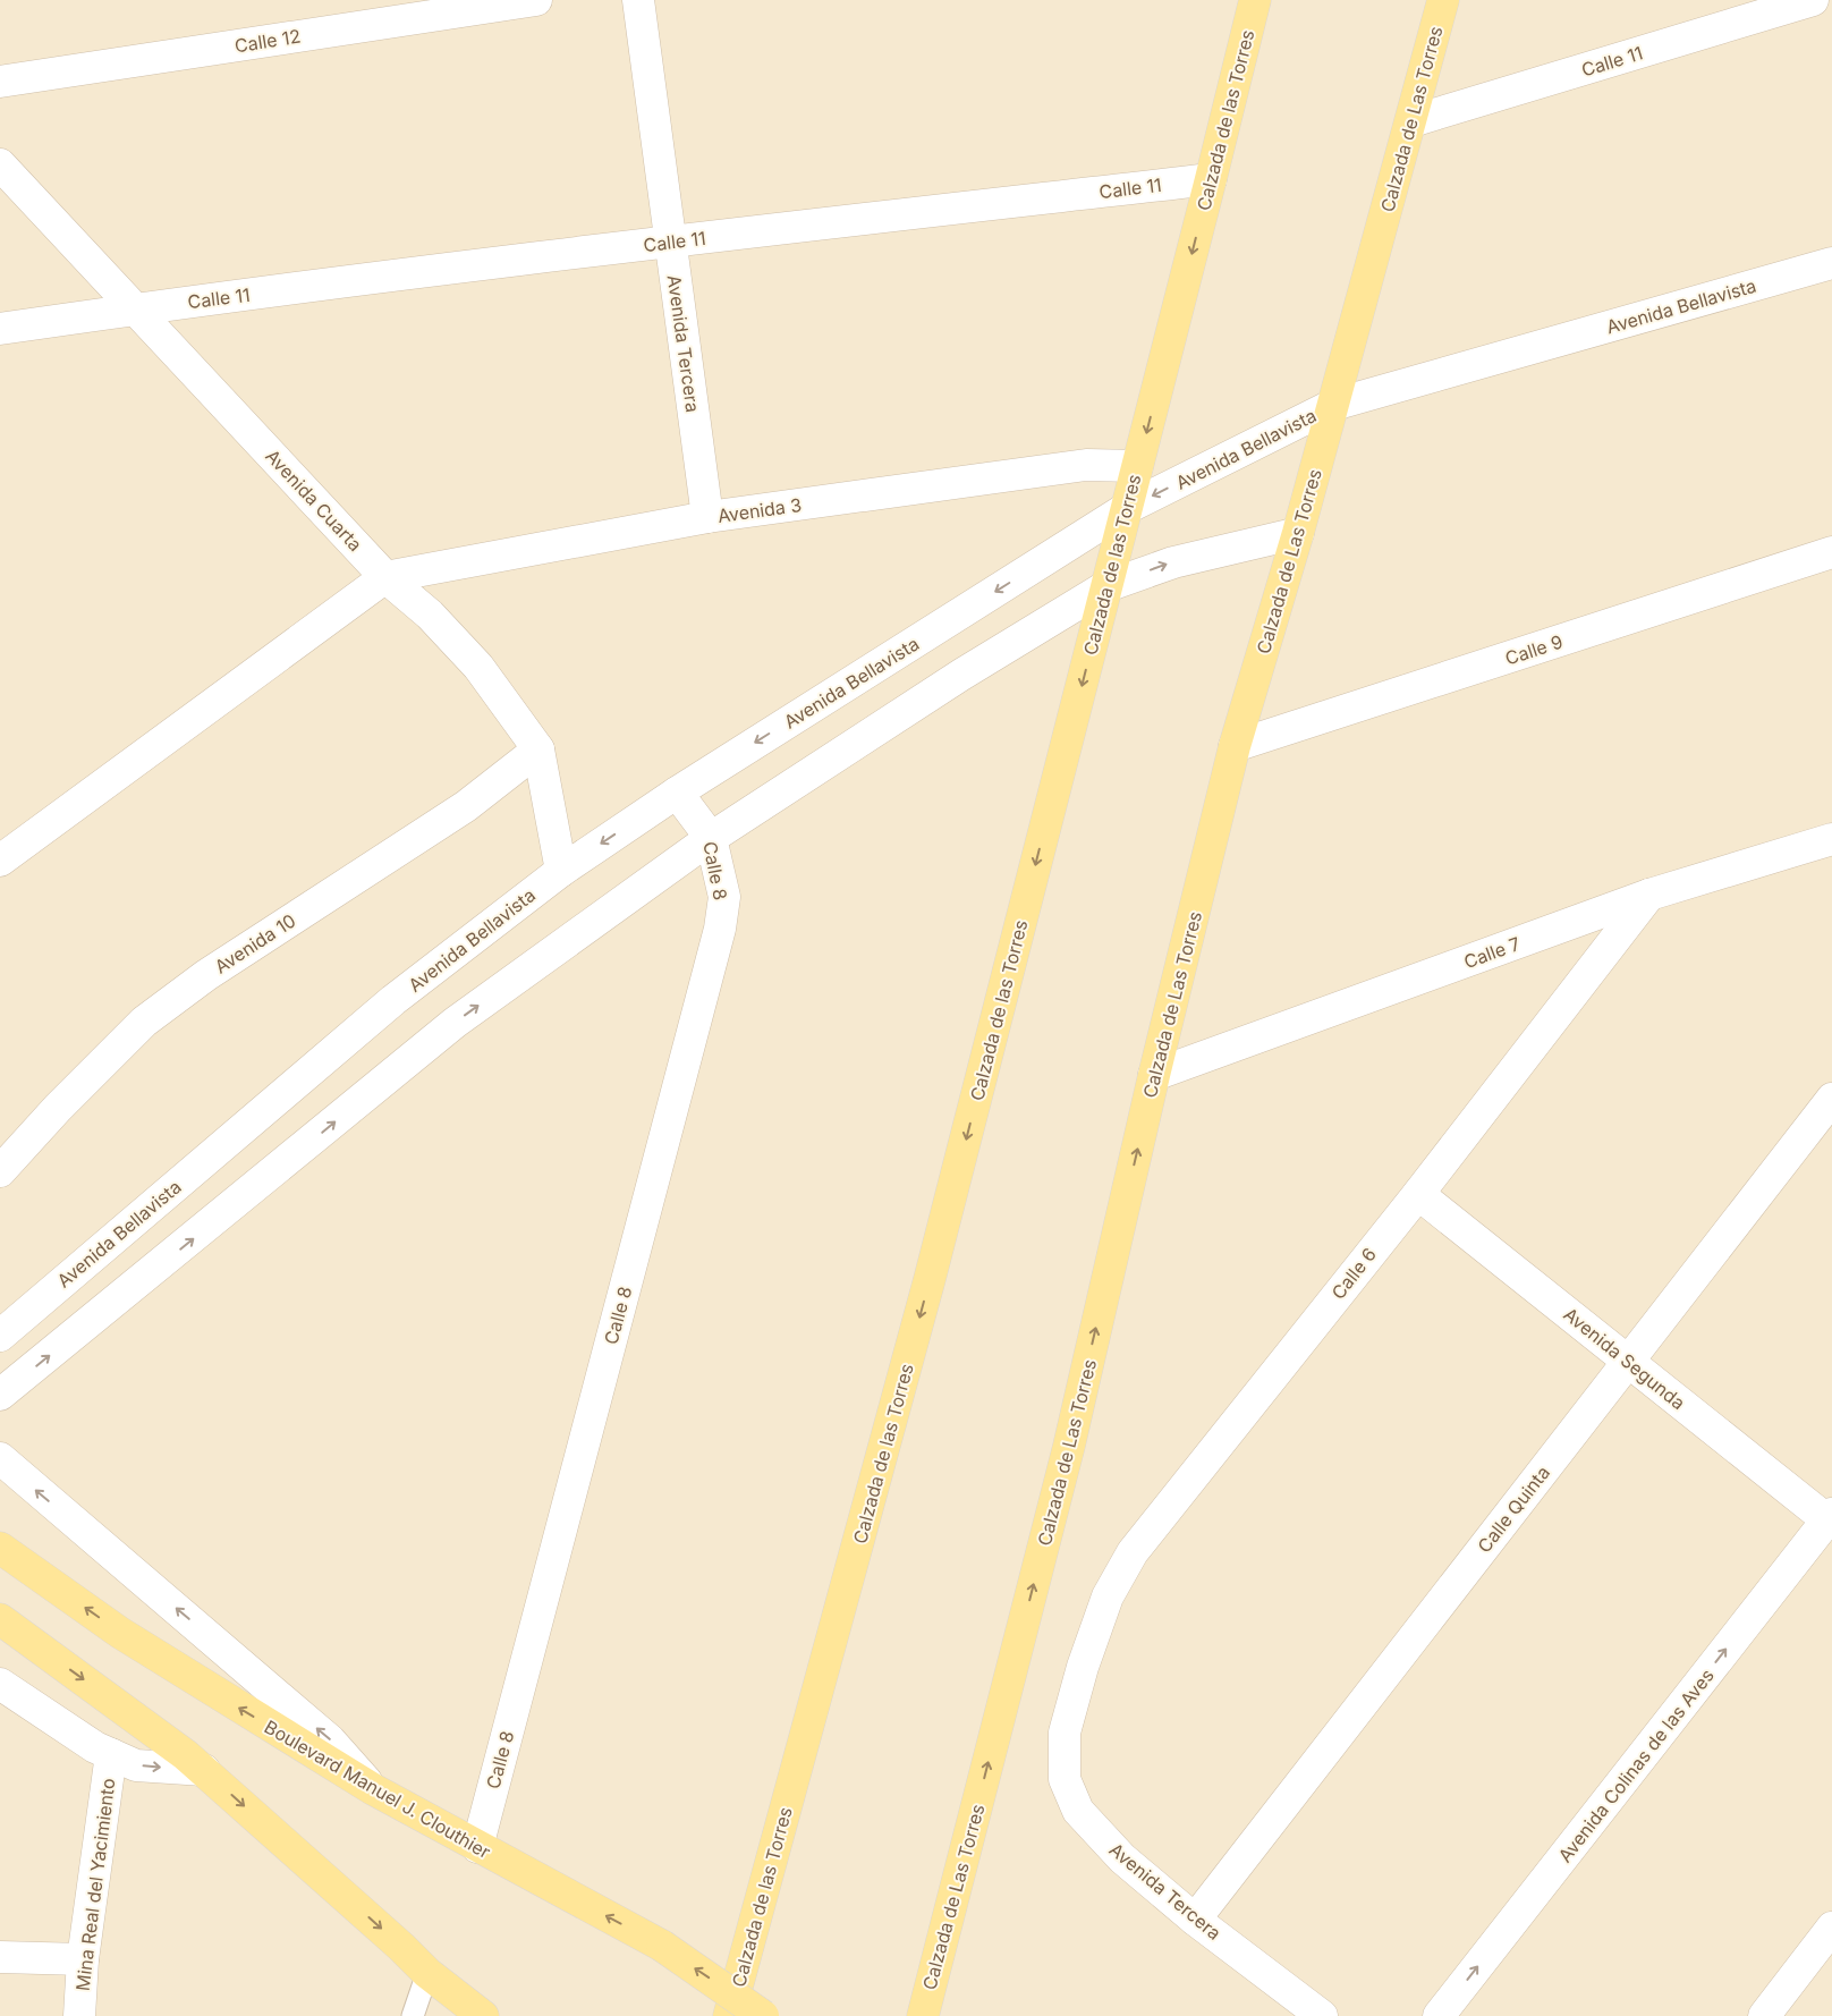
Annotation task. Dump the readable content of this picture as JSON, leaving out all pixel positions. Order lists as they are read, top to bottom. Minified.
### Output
{"streets":{"main road":["Calzada de Las Torres","Calzada de las Torres","Boulevard Manuel J. Clouthier"],"street":["Calle 12","Calle 11","Avenida Bellavista","Avenida Tercera","Avenida Cuarta","Avenida 3","Calle 9","Calle 8","Avenida 10","Calle 7","Calle 6","Avenida Segunda","Calle Quinta","Avenida Colinas de las Aves","Mina Real del Yacimiento"]},"crossings":[["Calle 11","Calzada de Las Torres"],["Calle 11","Calzada de las Torres"],["Calle 11","Avenida Tercera"],["Calle 11","Avenida Cuarta"],["Calzada de Las Torres","Avenida Bellavista"],["Calzada de Las Torres","Calle 9"],["Calzada de Las Torres","Calle 7"],["Calzada de las Torres","Avenida Bellavista"],["Calzada de las Torres","Avenida 3"],["Avenida Bellavista","Avenida Cuarta"],["Avenida Bellavista","Calle 8"],["Avenida Tercera","Avenida 3"],["Avenida Tercera","Calle 6"],["Avenida Tercera","Calle Quinta"],["Avenida Cuarta","Avenida 3"],["Avenida Cuarta","Avenida 10"],["Calle 8","Boulevard Manuel J. Clouthier"],["Calle 7","Calle 6"],["Calle 6","Avenida Segunda"],["Avenida Segunda","Calle Quinta"],["Avenida Segunda","Avenida Colinas de las Aves"]],"one_way":["Calzada de Las Torres","Calzada de las Torres","Avenida Colinas de las Aves"]}
